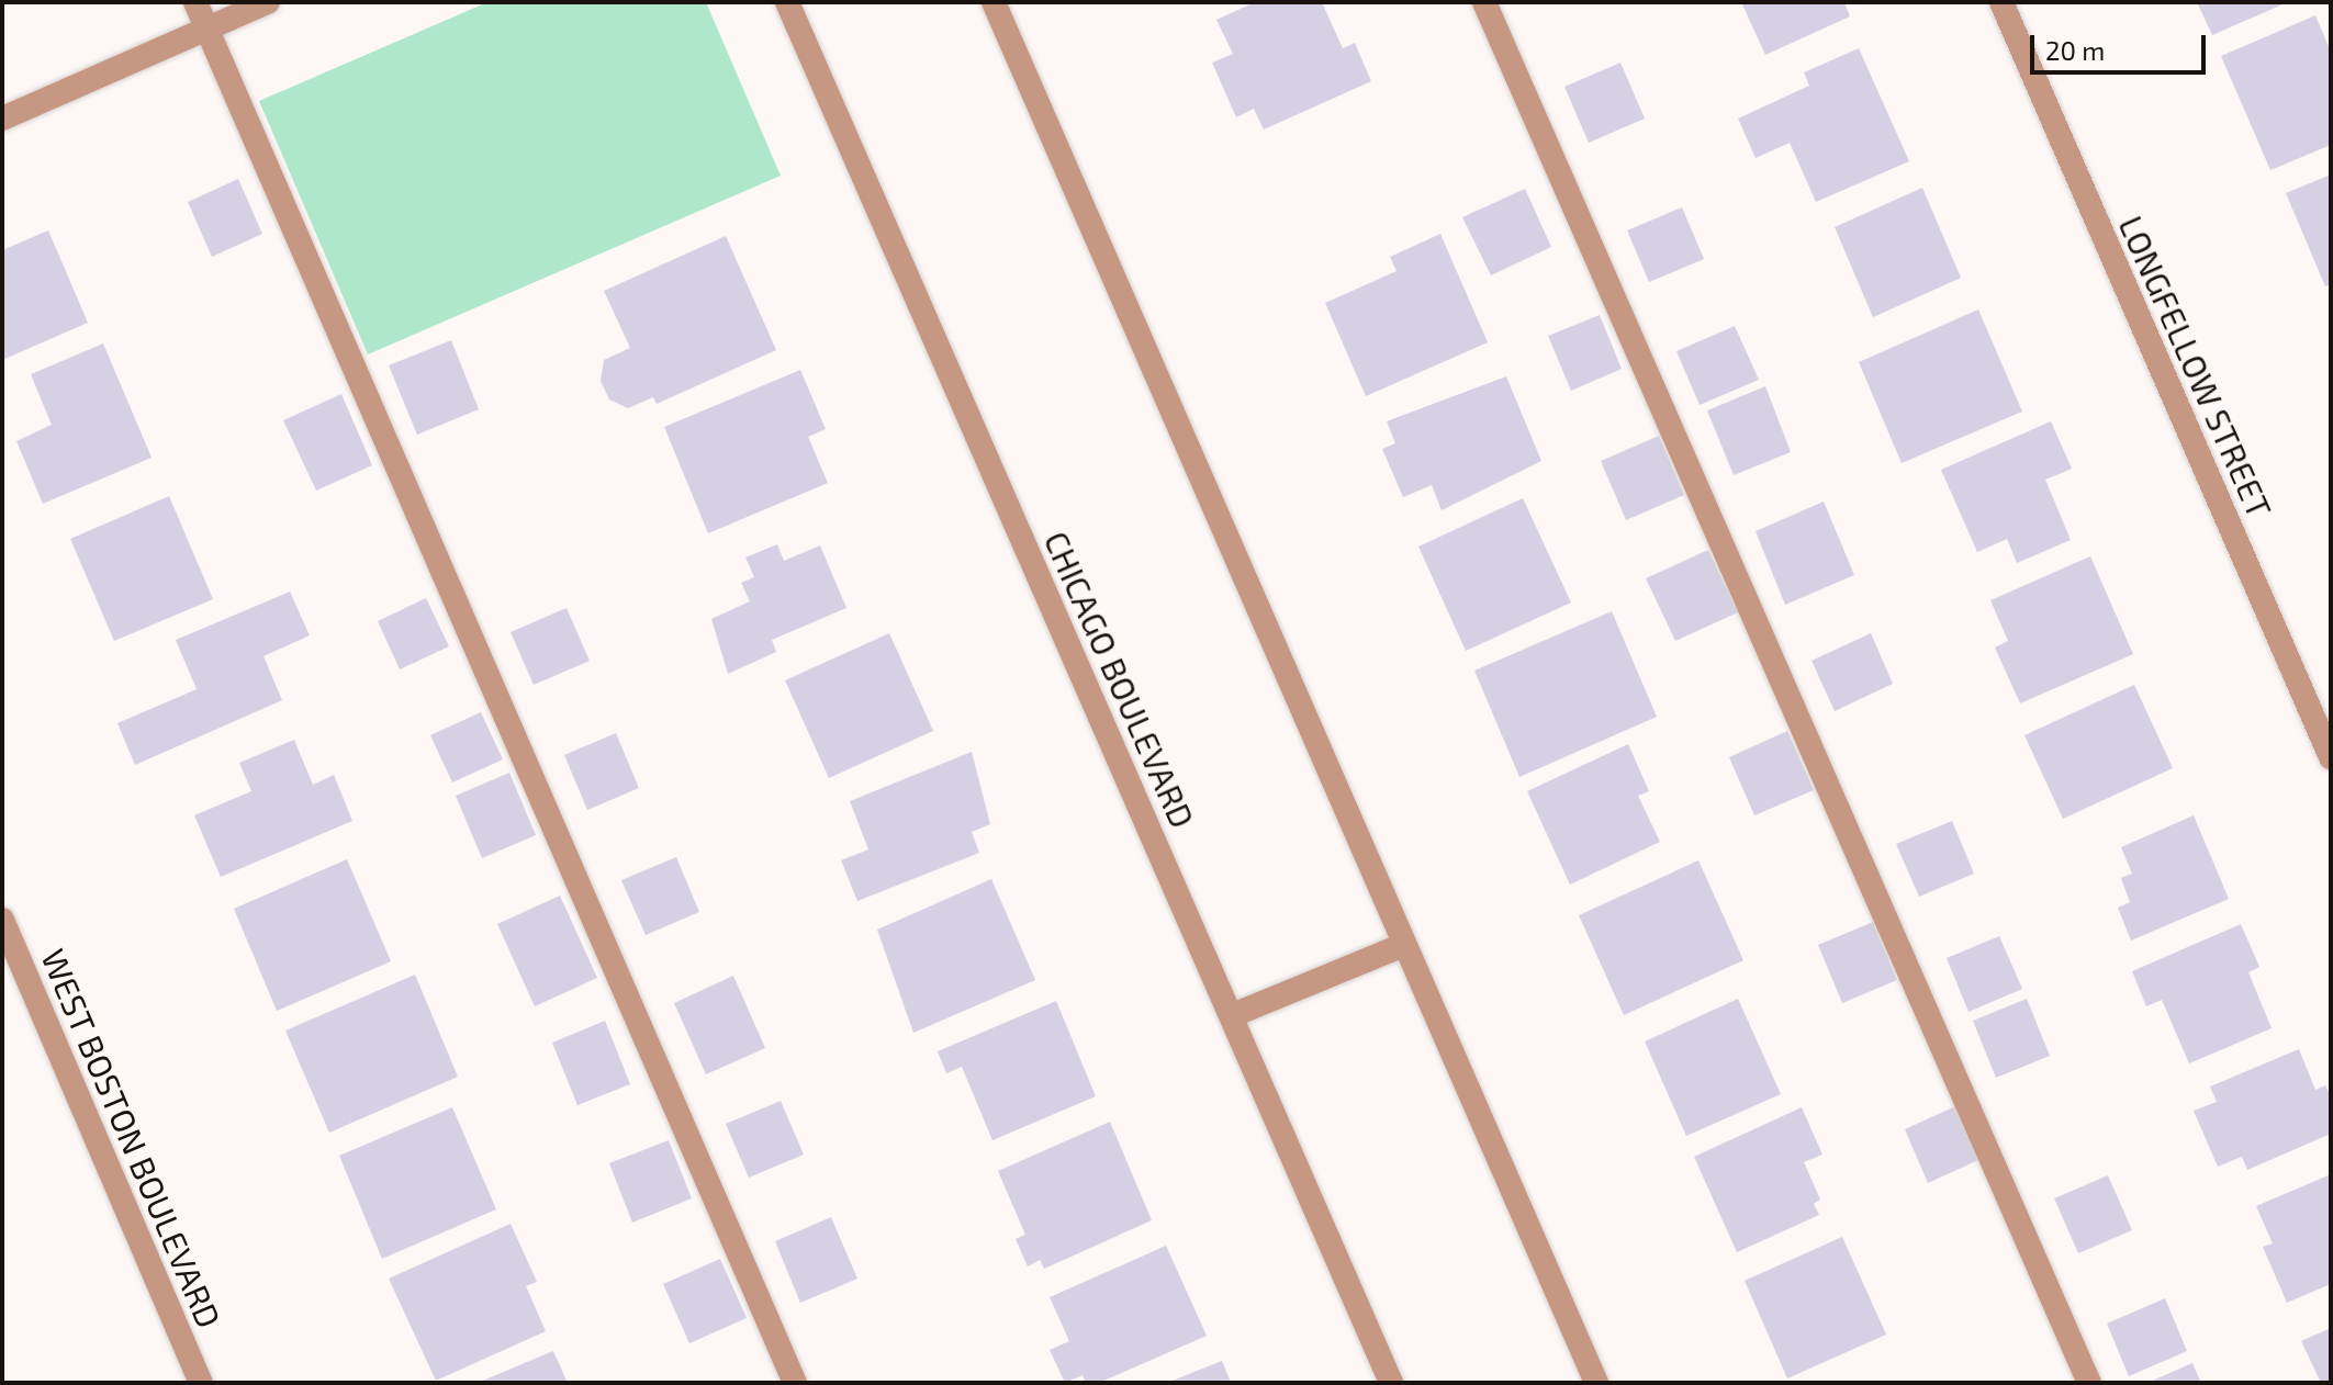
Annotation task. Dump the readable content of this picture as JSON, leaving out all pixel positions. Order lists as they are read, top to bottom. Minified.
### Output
{"streets":{"street":["LONGFELLOW STREET","CHICAGO BOULEVARD","WEST BOSTON BOULEVARD"]},"scale_bar":"20 m"}
